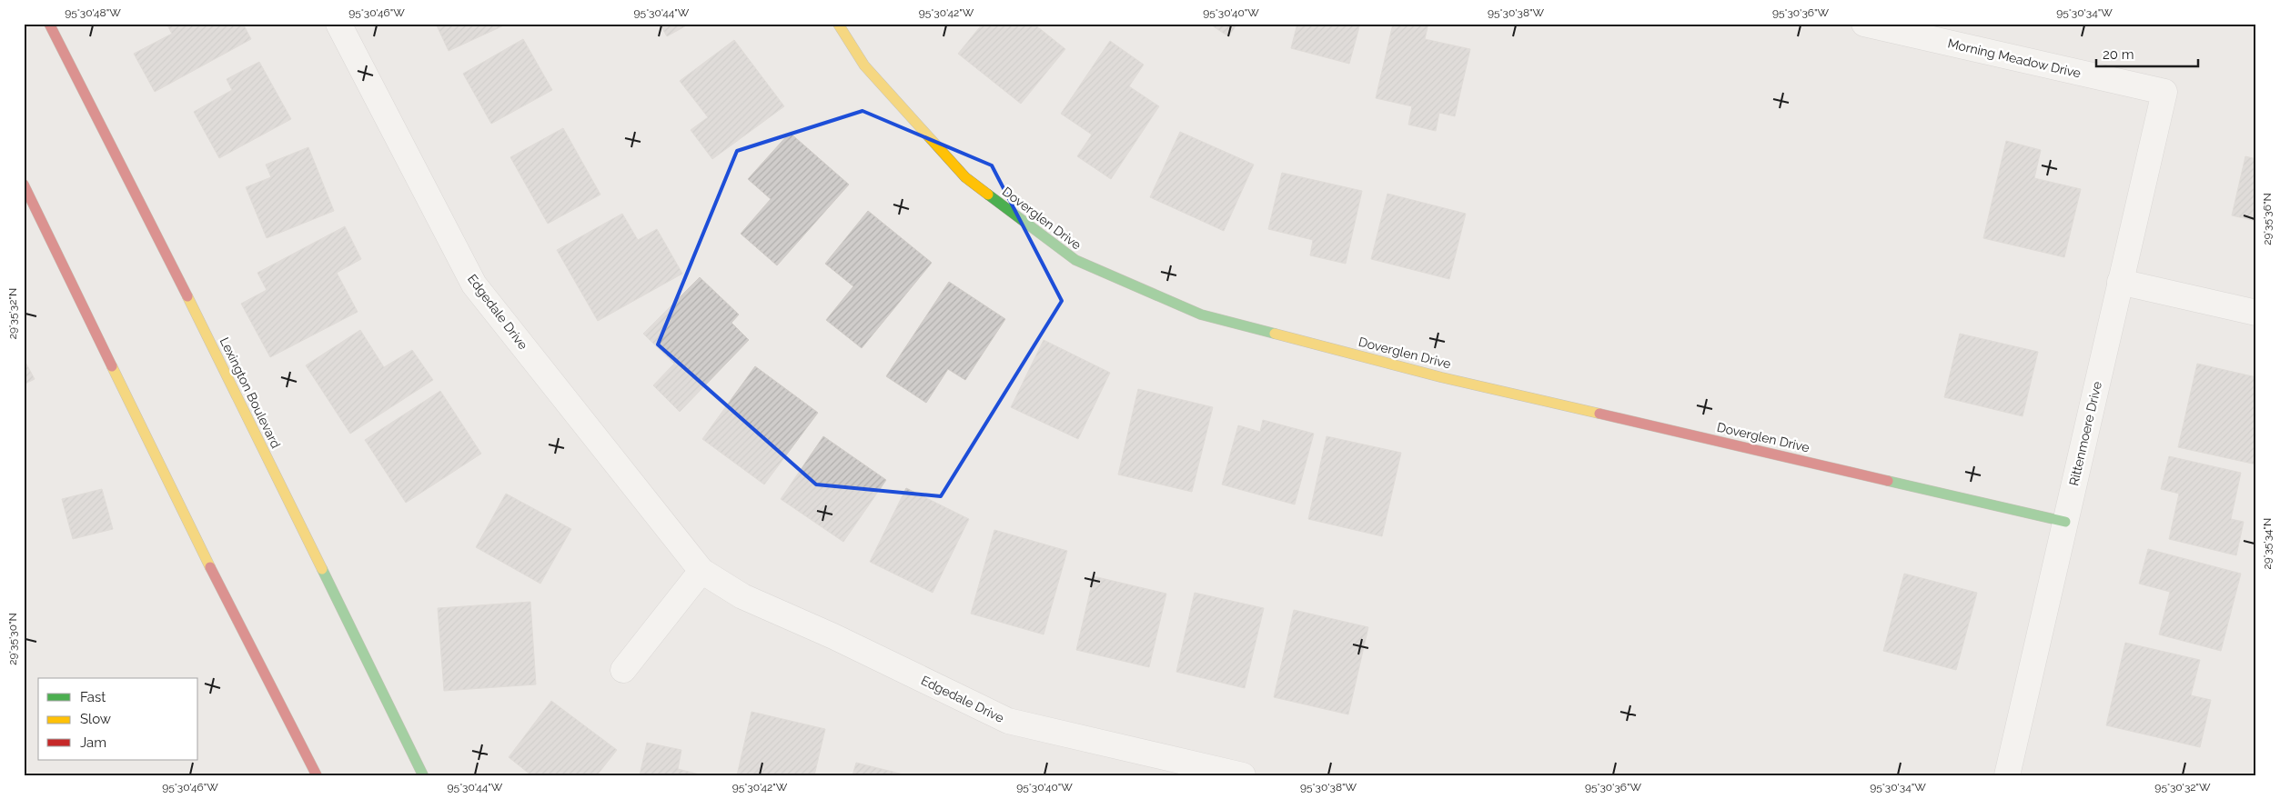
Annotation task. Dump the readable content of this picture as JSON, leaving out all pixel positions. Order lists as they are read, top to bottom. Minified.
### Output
{"streets":{"street":["Morning Meadow Drive","Doverglen Drive","Edgedale Drive","Lexington Boulevard","Rittenmoere Drive"]},"crossings":[["Morning Meadow Drive","Rittenmoere Drive"],["Doverglen Drive","Rittenmoere Drive"]],"legend":["Fast","Slow","Jam"],"scale_bar":"20 m","coordinates":["95°30'48\"W","95°30'46\"W","95°30'44\"W","95°30'42\"W","95°30'40\"W","95°30'38\"W","95°30'36\"W","95°30'34\"W","29°35'36\"N","29°35'32\"N","29°35'34\"N","29°35'30\"N","95°30'32\"W"]}
